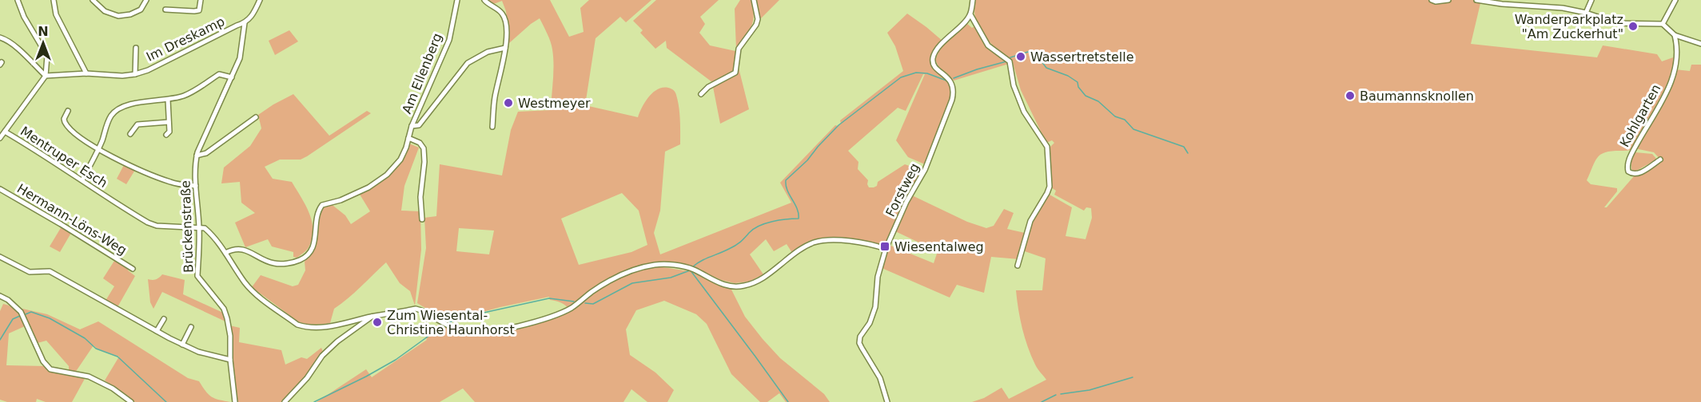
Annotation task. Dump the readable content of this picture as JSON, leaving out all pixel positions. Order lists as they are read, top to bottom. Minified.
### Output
{"streets":{"street":["Im Dreskamp","Am Ellenberg","Kohlgarten","Mentruper Esch","Forstweg","Hermann-Löns-Weg","Brückenstraße"]},"crossings":[["Im Dreskamp","Mentruper Esch"],["Im Dreskamp","Brückenstraße"],["Mentruper Esch","Brückenstraße"]],"places":{"other":["Wanderparkplatz \"Am Zuckerhut\"","Wassertretstelle","Baumannsknollen","Westmeyer","Zum Wiesental- Christine Haunhorst"],"transit":["Wiesentalweg"]},"north":"top"}
